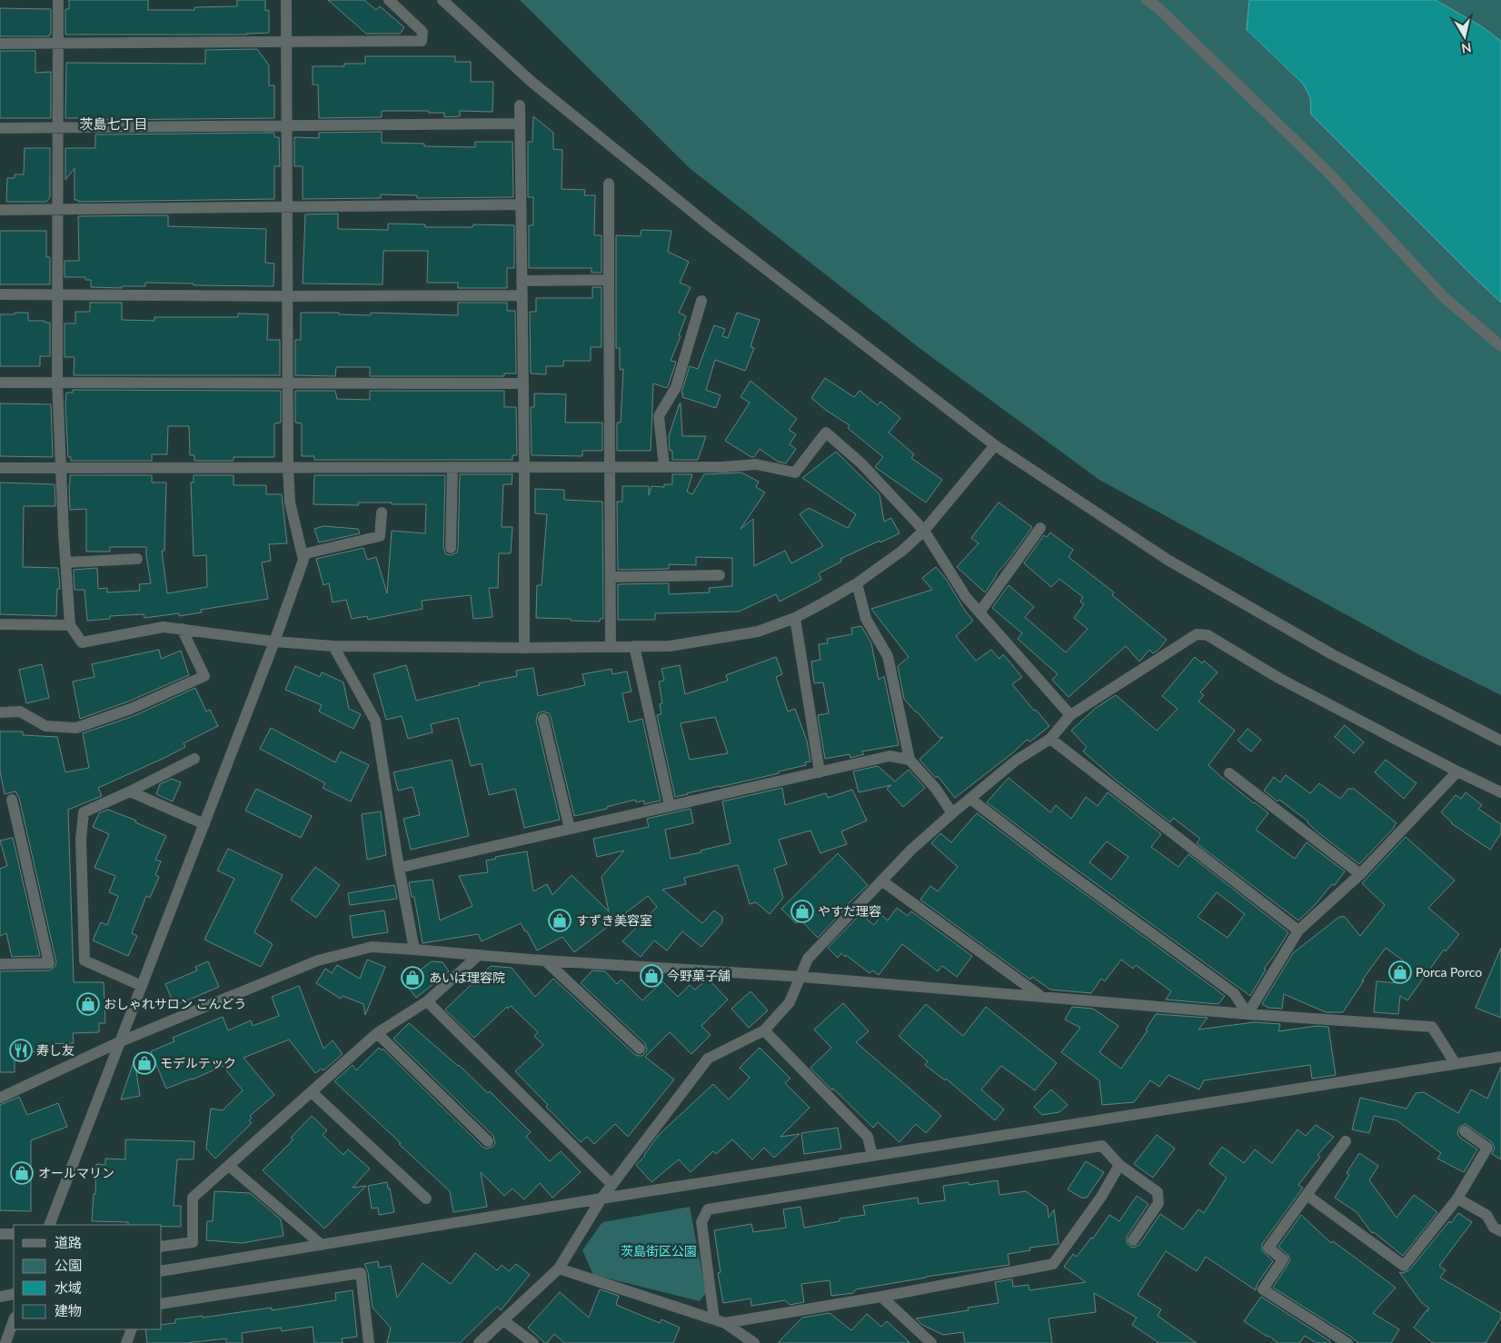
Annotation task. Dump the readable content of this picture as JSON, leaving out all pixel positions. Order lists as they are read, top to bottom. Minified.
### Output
{"districts":["茨島七丁目"],"parks":["茨島街区公園"],"places":{"shop":["やすだ理容","すずき美容室","Porca Porco","今野菓子舗","あいば理容院","おしゃれサロン こんどう","モデルテック","オールマリン"],"restaurant":["寿し友"]},"legend":["道路","公園","水域","建物"],"north":"bottom"}
